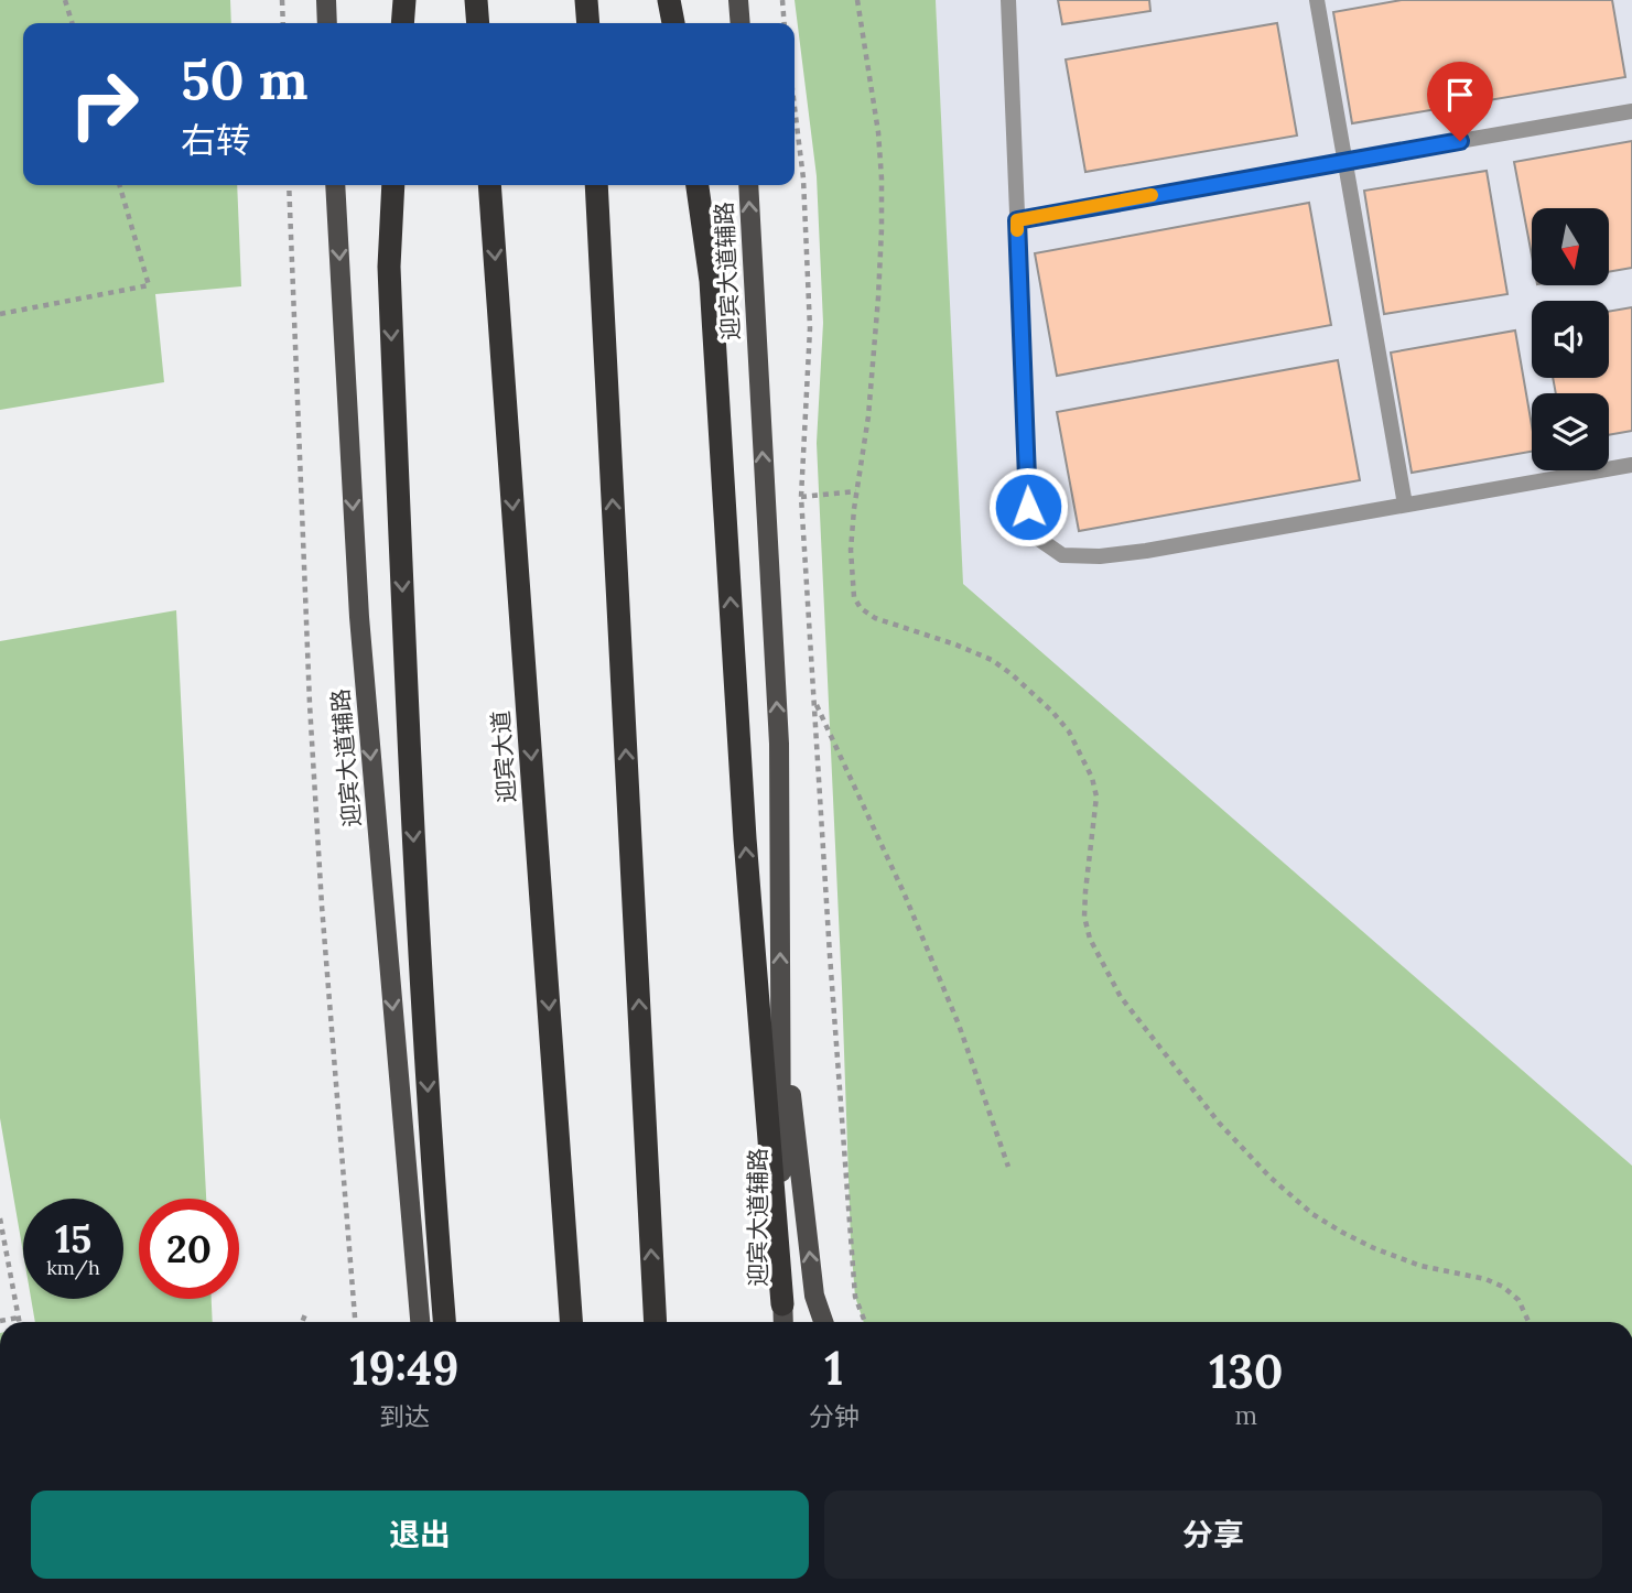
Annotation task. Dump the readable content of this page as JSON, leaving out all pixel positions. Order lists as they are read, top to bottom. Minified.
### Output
{"streets":{"highway":["迎宾大道"],"main road":["迎宾大道辅路"]},"north":"bottom","page":{"turn":["50 m","右转"],"speed":"15 km/h","limit":"20","eta":["19:49","到达","1","分钟","130","m"],"buttons":["退出","分享"]}}
